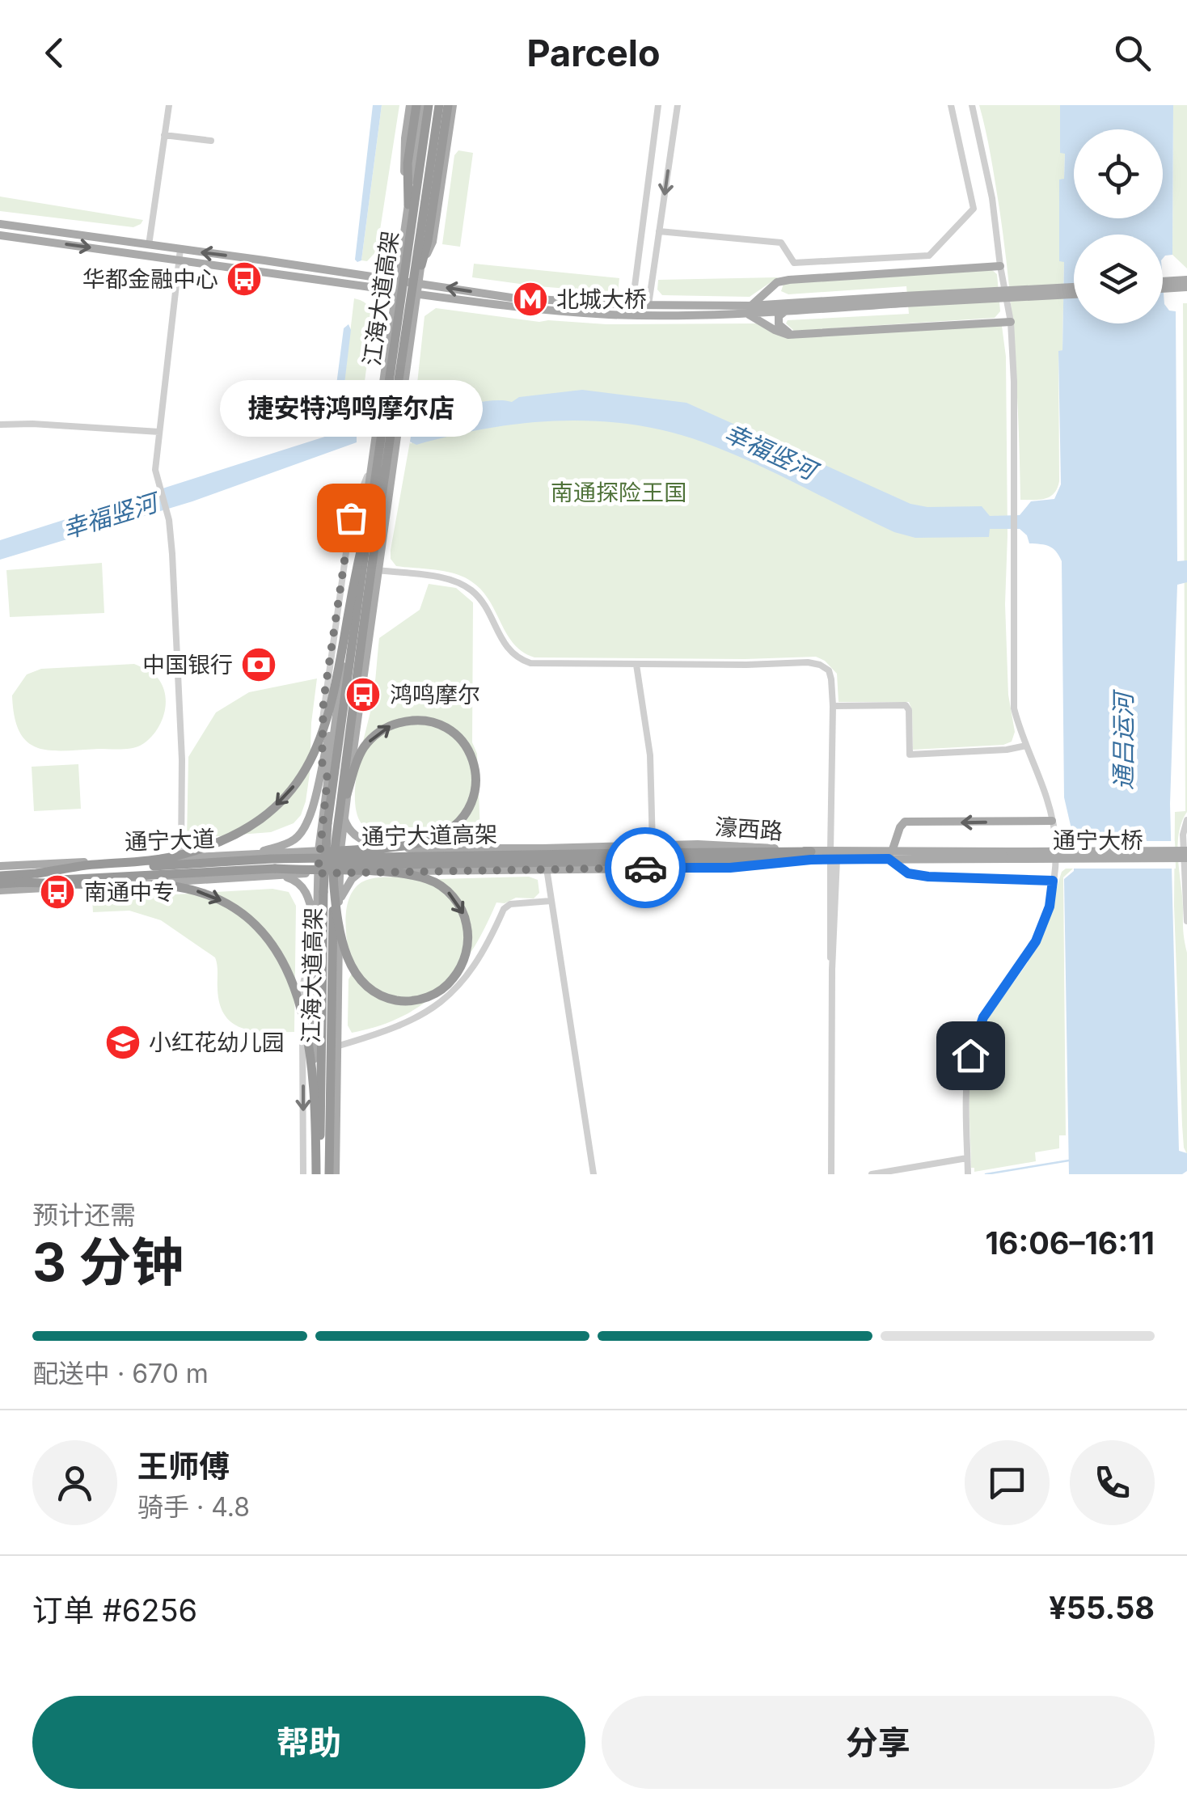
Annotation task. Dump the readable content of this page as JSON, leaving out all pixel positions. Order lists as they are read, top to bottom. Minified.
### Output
{"streets":{"highway":["江海大道高架","通宁大道高架"],"main road":["濠西路","通宁大道","通宁大桥"]},"crossings":[["濠西路","通宁大道高架"],["濠西路","通宁大道"],["濠西路","通宁大桥"],["通宁大道高架","通宁大道"]],"water":["幸福竖河","通吕运河"],"parks":["南通探险王国"],"places":{"bus stop":["华都金融中心","鸿鸣摩尔","南通中专"],"metro station":["北城大桥"],"other":["捷安特鸿鸣摩尔店"],"bank":["中国银行"],"school or university":["小红花幼儿园"]},"page":{"header":"Parcelo","bubble":"捷安特鸿鸣摩尔店","heading":["3 分钟","预计还需","16:06–16:11"],"panel":["王师傅","骑手 · 4.8","订单 #6256","¥55.58"],"bar":"配送中 · 670 m","buttons":["帮助","分享"]}}
